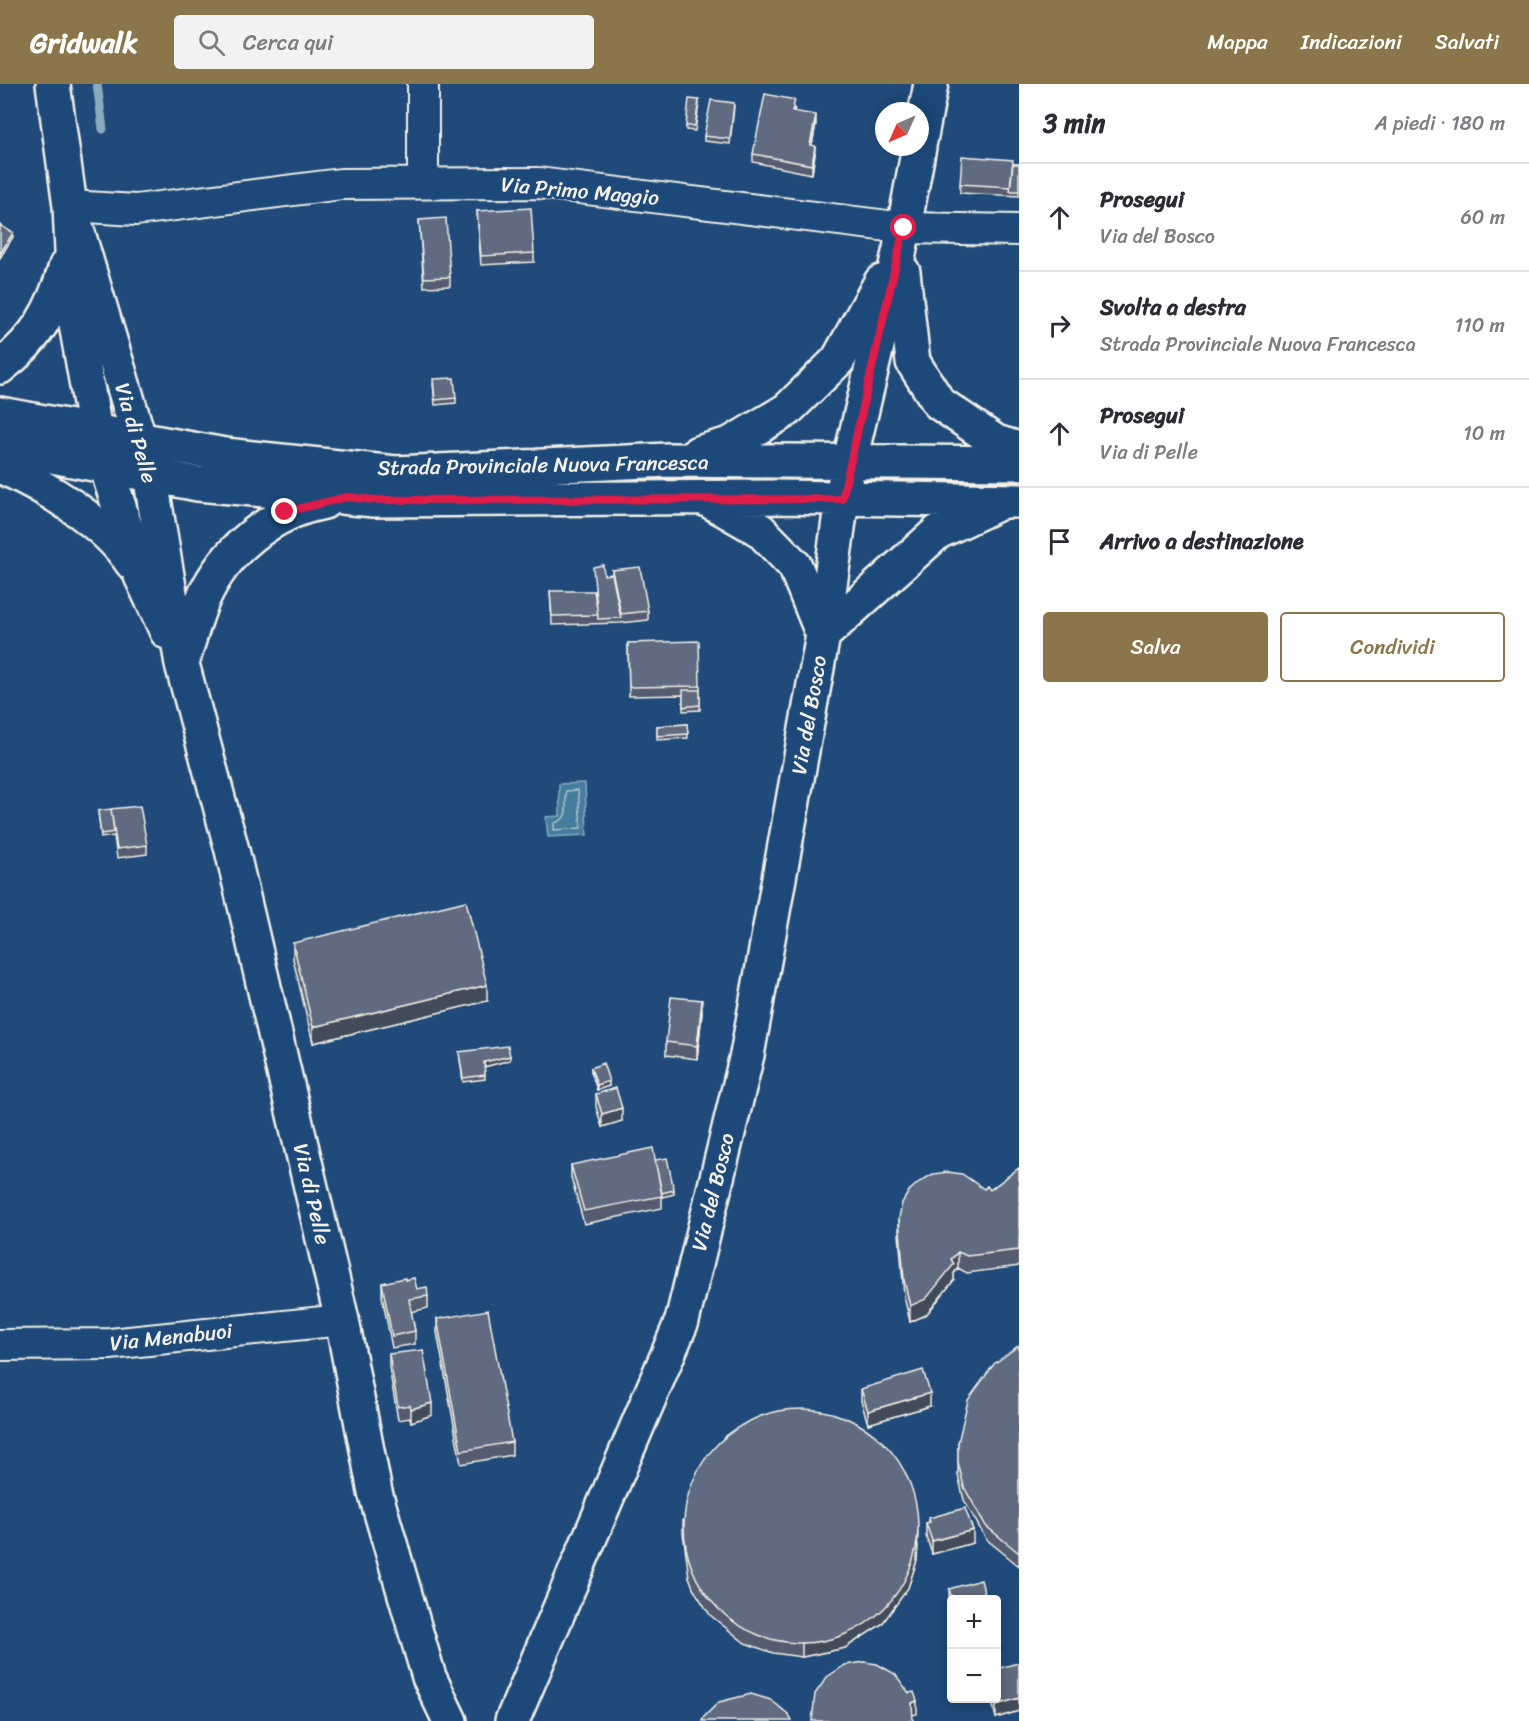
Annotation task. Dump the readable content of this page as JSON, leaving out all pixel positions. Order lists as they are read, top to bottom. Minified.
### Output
{"streets":{"street":["Via Primo Maggio","Via di Pelle","Strada Provinciale Nuova Francesca","Via del Bosco","Via Menabuoi"]},"crossings":[["Via Primo Maggio","Via di Pelle"],["Via Primo Maggio","Via del Bosco"],["Via di Pelle","Strada Provinciale Nuova Francesca"],["Via di Pelle","Via Menabuoi"],["Strada Provinciale Nuova Francesca","Via del Bosco"]],"north":"bottom left","page":{"header":"Gridwalk","search":"Cerca qui","nav":["Mappa","Indicazioni","Salvati"],"heading":["3 min","A piedi · 180 m"],"list":[["Prosegui","Via del Bosco","60 m"],["Svolta a destra","Strada Provinciale Nuova Francesca","110 m"],["Prosegui","Via di Pelle","10 m"],"Arrivo a destinazione"],"buttons":["Salva","Condividi"],"map_buttons":["+","−"]}}
